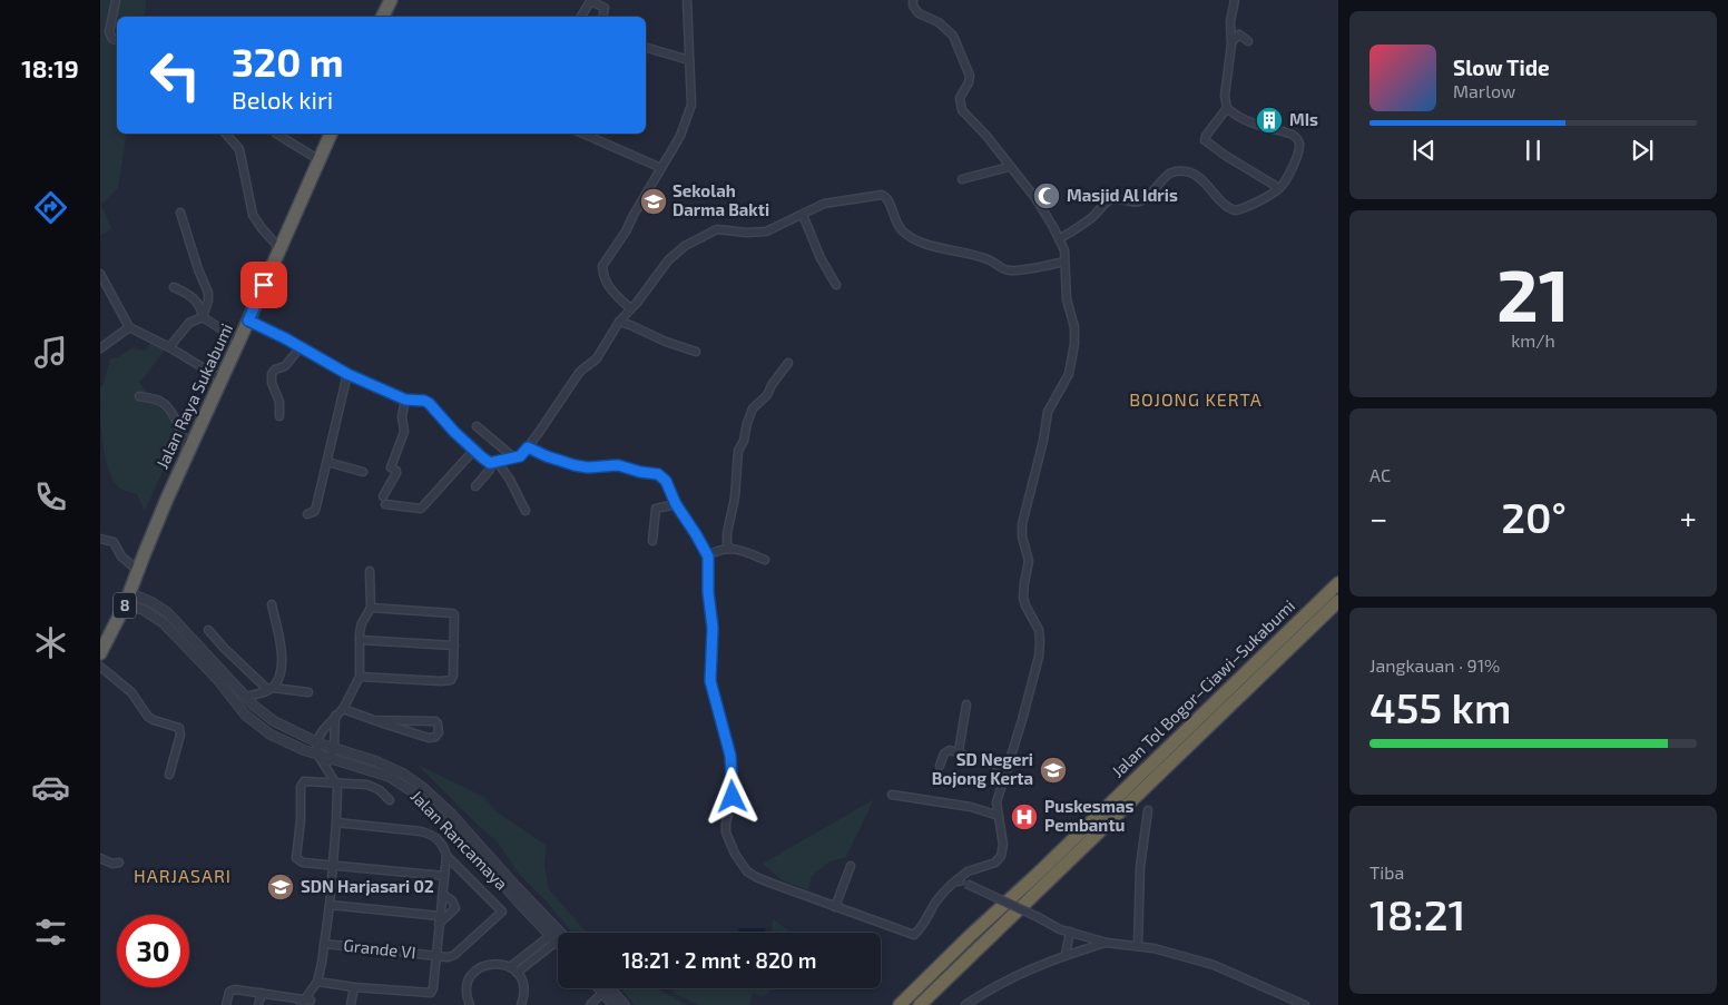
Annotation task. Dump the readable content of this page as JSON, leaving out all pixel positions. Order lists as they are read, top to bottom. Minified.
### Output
{"streets":{"highway":["Jalan Raya Sukabumi","8","Jalan Tol Bogor–Ciawi–Sukabumi"],"street":["Jalan Rancamaya","Grande VI"]},"crossings":[["Jalan Raya Sukabumi","Jalan Rancamaya"]],"districts":["BOJONG KERTA","HARJASARI"],"places":{"building":["MIs"],"mosque":["Masjid Al Idris"],"school or university":["Sekolah Darma Bakti","SD Negeri Bojong Kerta","SDN Harjasari 02"],"hospital":["Puskesmas Pembantu"]},"page":{"tabs":"18:19","turn":["320 m","Belok kiri"],"song":["Slow Tide","Marlow"],"tile":[["21","km/h"],"AC",["Jangkauan · 91%","455 km"],["Tiba","18:21"]],"heat":["−","20°","+"],"limit":"30","trip":"18:21 · 2 mnt · 820 m"}}
